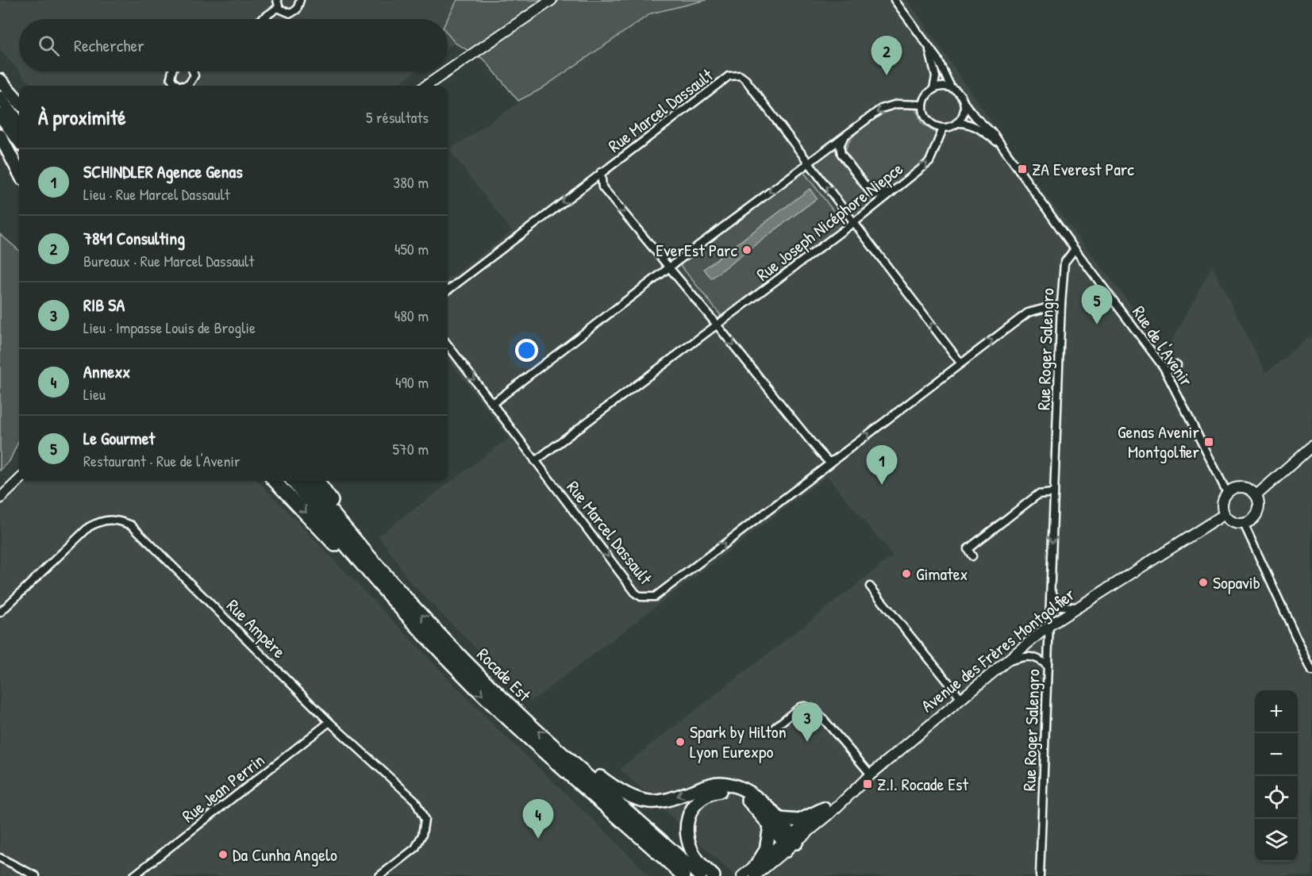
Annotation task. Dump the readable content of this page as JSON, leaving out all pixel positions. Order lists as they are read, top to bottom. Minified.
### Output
{"streets":{"highway":["Rocade Est"],"street":["Rue Marcel Dassault","Rue Joseph Nicéphore Niepce","Rue de l'Avenir","Rue Roger Salengro","Rue Ampère","Avenue des Frères Montgolfier","Rue Jean Perrin"]},"crossings":[["Rue Marcel Dassault","Rue Joseph Nicéphore Niepce"],["Rue Marcel Dassault","Rue Roger Salengro"],["Rue de l'Avenir","Rue Roger Salengro"],["Rue de l'Avenir","Avenue des Frères Montgolfier"],["Rue Roger Salengro","Avenue des Frères Montgolfier"],["Rue Ampère","Rue Jean Perrin"]],"places":{"transit":["ZA Everest Parc","Genas Avenir Montgolfier","Z.I. Rocade Est"],"other":["EverEst Parc","Gimatex","Sopavib","Spark by Hilton Lyon Eurexpo","Da Cunha Angelo"]},"page":{"search":"Rechercher","pins":["2","5","1","3","4"],"heading":["À proximité","5 résultats"],"list":[{"mark":"1","name":"SCHINDLER Agence Genas","note":"Lieu · Rue Marcel Dassault","value":"380 m"},{"mark":"2","name":"7841 Consulting","note":"Bureaux · Rue Marcel Dassault","value":"450 m"},{"mark":"3","name":"RIB SA","note":"Lieu · Impasse Louis de Broglie","value":"480 m"},{"mark":"4","name":"Annexx","note":"Lieu","value":"490 m"},{"mark":"5","name":"Le Gourmet","note":"Restaurant · Rue de l'Avenir","value":"570 m"}],"map_buttons":["+","−"]}}
